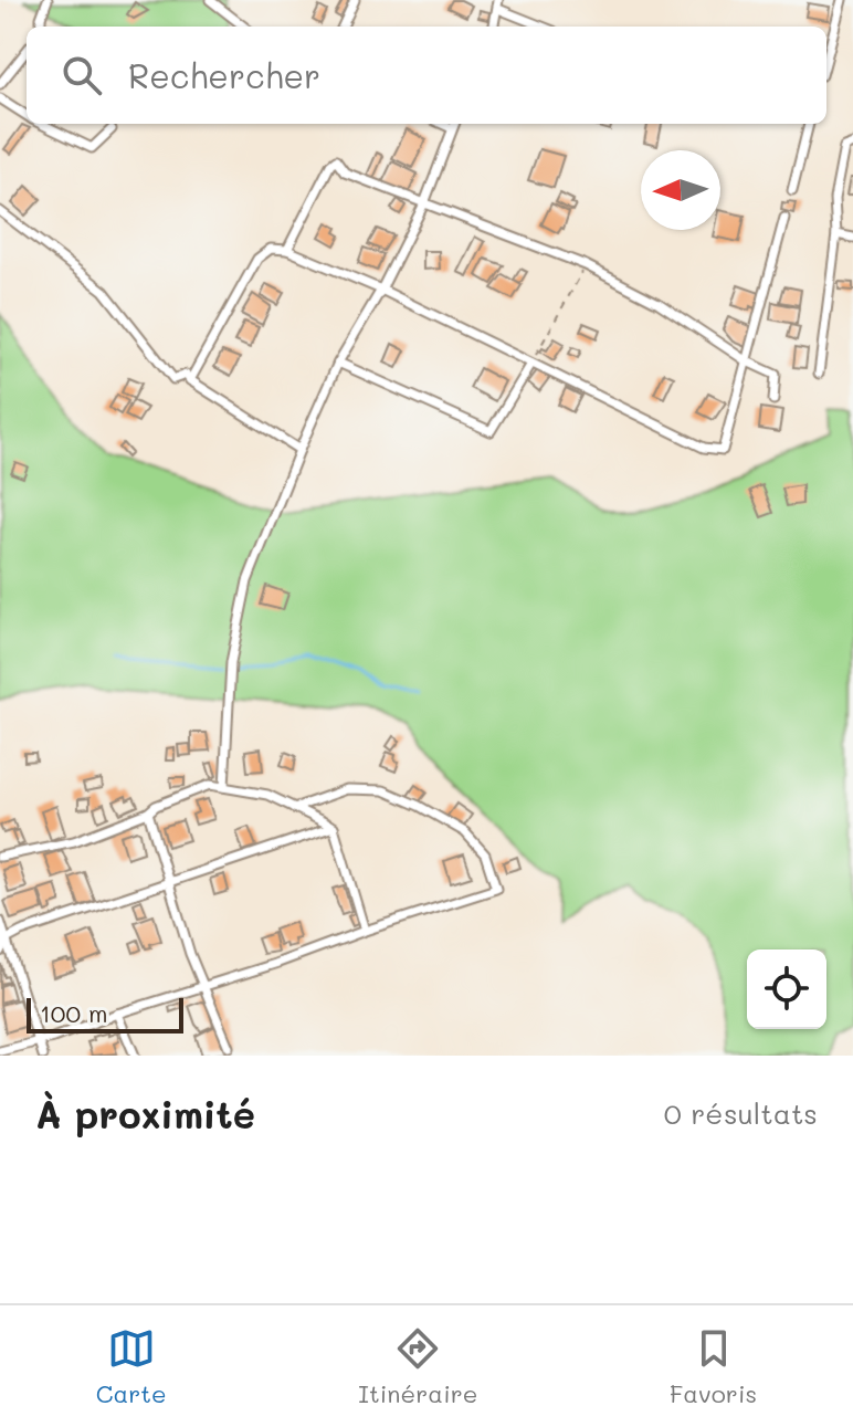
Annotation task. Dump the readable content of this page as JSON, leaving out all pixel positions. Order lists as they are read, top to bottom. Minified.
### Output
{"scale_bar":"100 m","north":"left","page":{"search":"Rechercher","scale":"100 m","heading":["À proximité","0 résultats"],"nav":["Carte","Itinéraire","Favoris"]}}
